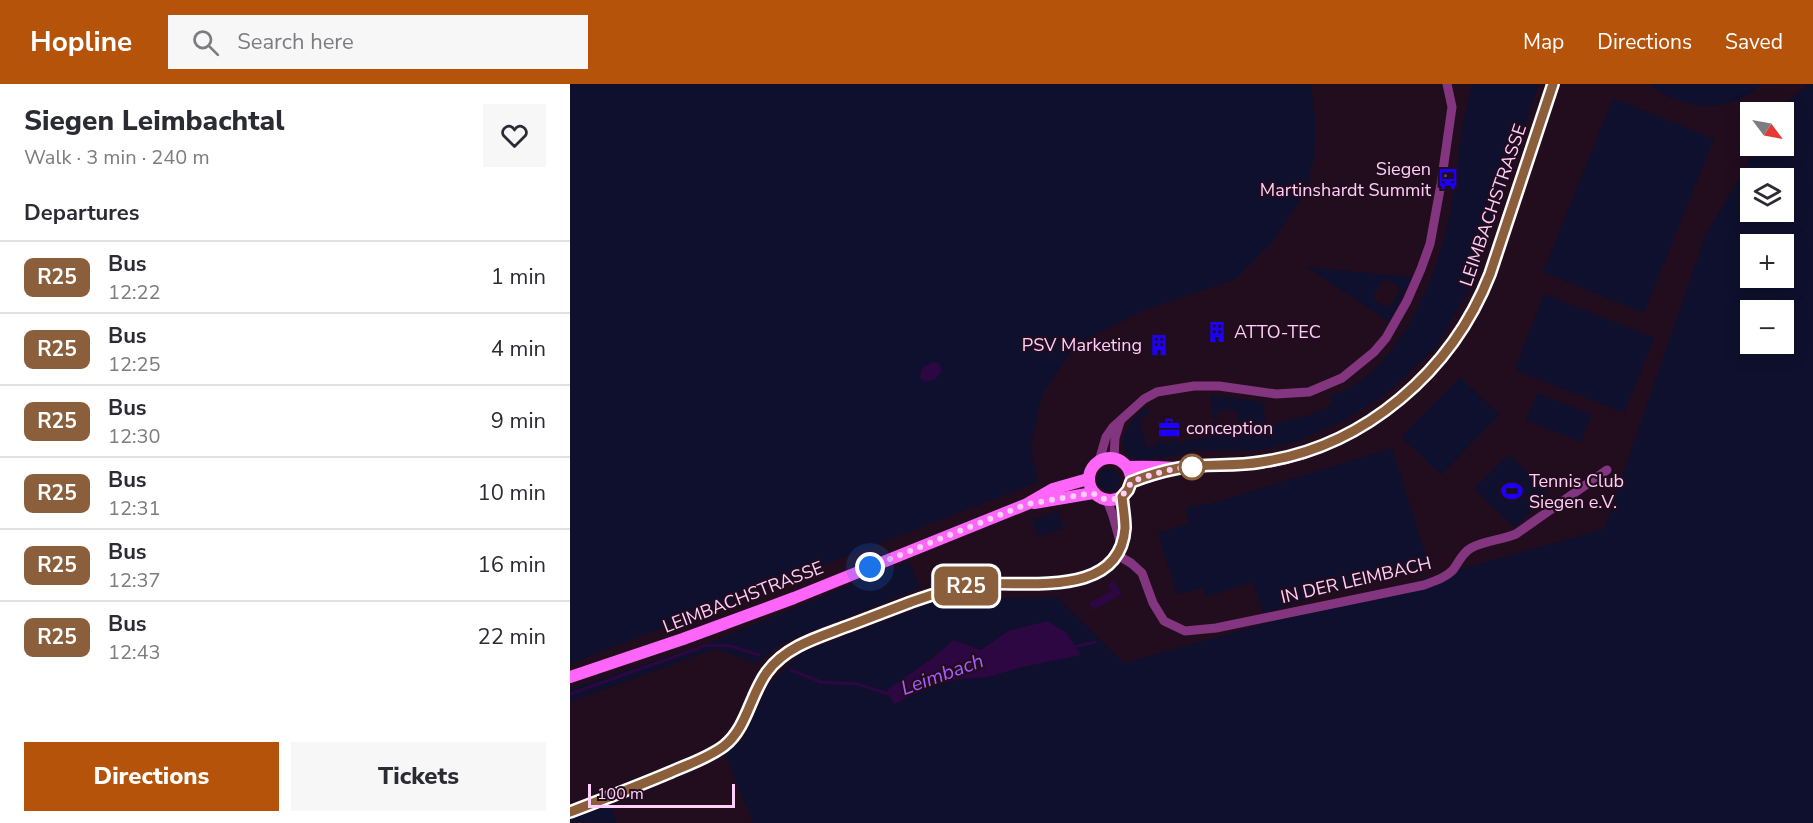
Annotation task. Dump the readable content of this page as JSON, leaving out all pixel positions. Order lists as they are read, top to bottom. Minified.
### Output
{"streets":{"main road":["LEIMBACHSTRASSE"],"street":["IN DER LEIMBACH"]},"water":["Leimbach"],"places":{"bus stop":["Siegen Martinshardt Summit"],"building":["ATTO-TEC","PSV Marketing"],"office":["conception"],"sports":["Tennis Club Siegen e.V."]},"lines":["bus line R25"],"scale_bar":"100 m","north":"bottom right","page":{"header":"Hopline","search":"Search here","nav":["Map","Directions","Saved"],"heading":[["Siegen Leimbachtal","Walk · 3 min · 240 m"],"Departures"],"on_map":"R25","map_buttons":["+","−"],"list":[{"mark":"R25","name":"Bus","note":"12:22","value":"1 min"},{"mark":"R25","name":"Bus","note":"12:25","value":"4 min"},{"mark":"R25","name":"Bus","note":"12:30","value":"9 min"},{"mark":"R25","name":"Bus","note":"12:31","value":"10 min"},{"mark":"R25","name":"Bus","note":"12:37","value":"16 min"},{"mark":"R25","name":"Bus","note":"12:43","value":"22 min"}],"buttons":["Directions","Tickets"],"scale":"100 m"}}
